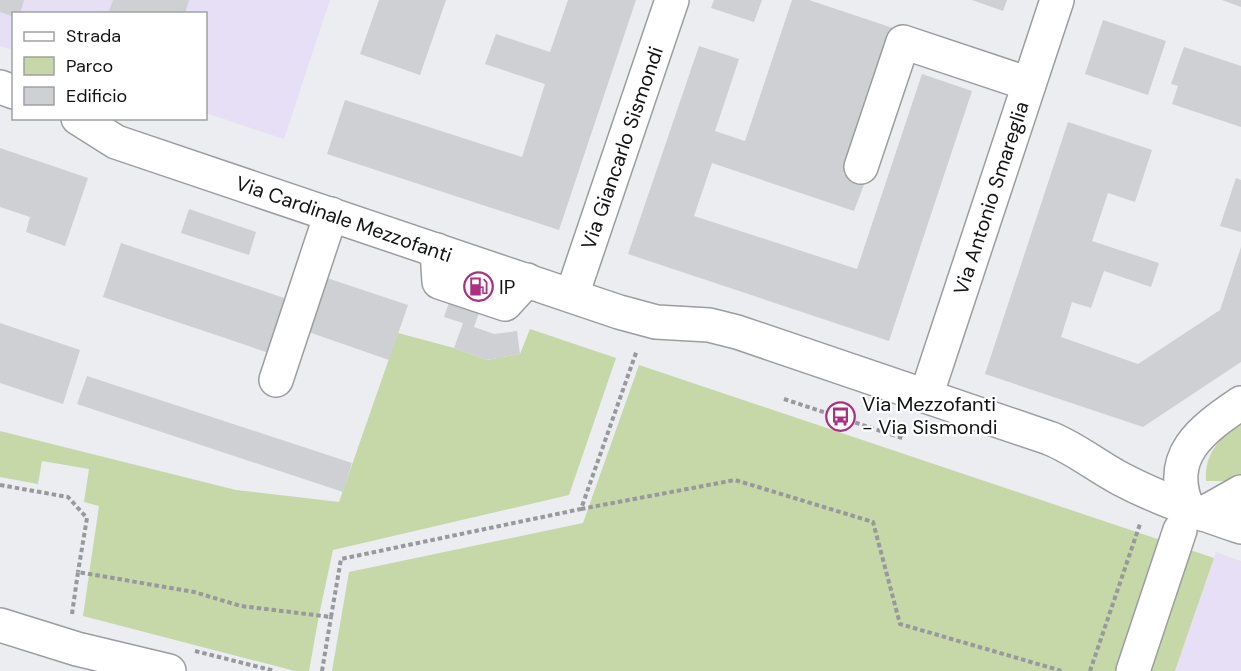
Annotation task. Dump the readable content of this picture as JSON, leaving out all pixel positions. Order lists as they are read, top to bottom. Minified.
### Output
{"streets":{"street":["Via Giancarlo Sismondi","Via Antonio Smareglia","Via Cardinale Mezzofanti"]},"crossings":[["Via Giancarlo Sismondi","Via Cardinale Mezzofanti"],["Via Antonio Smareglia","Via Cardinale Mezzofanti"]],"places":{"fuel station":["IP"],"bus stop":["Via Mezzofanti - Via Sismondi"]},"legend":["Strada","Parco","Edificio"]}
